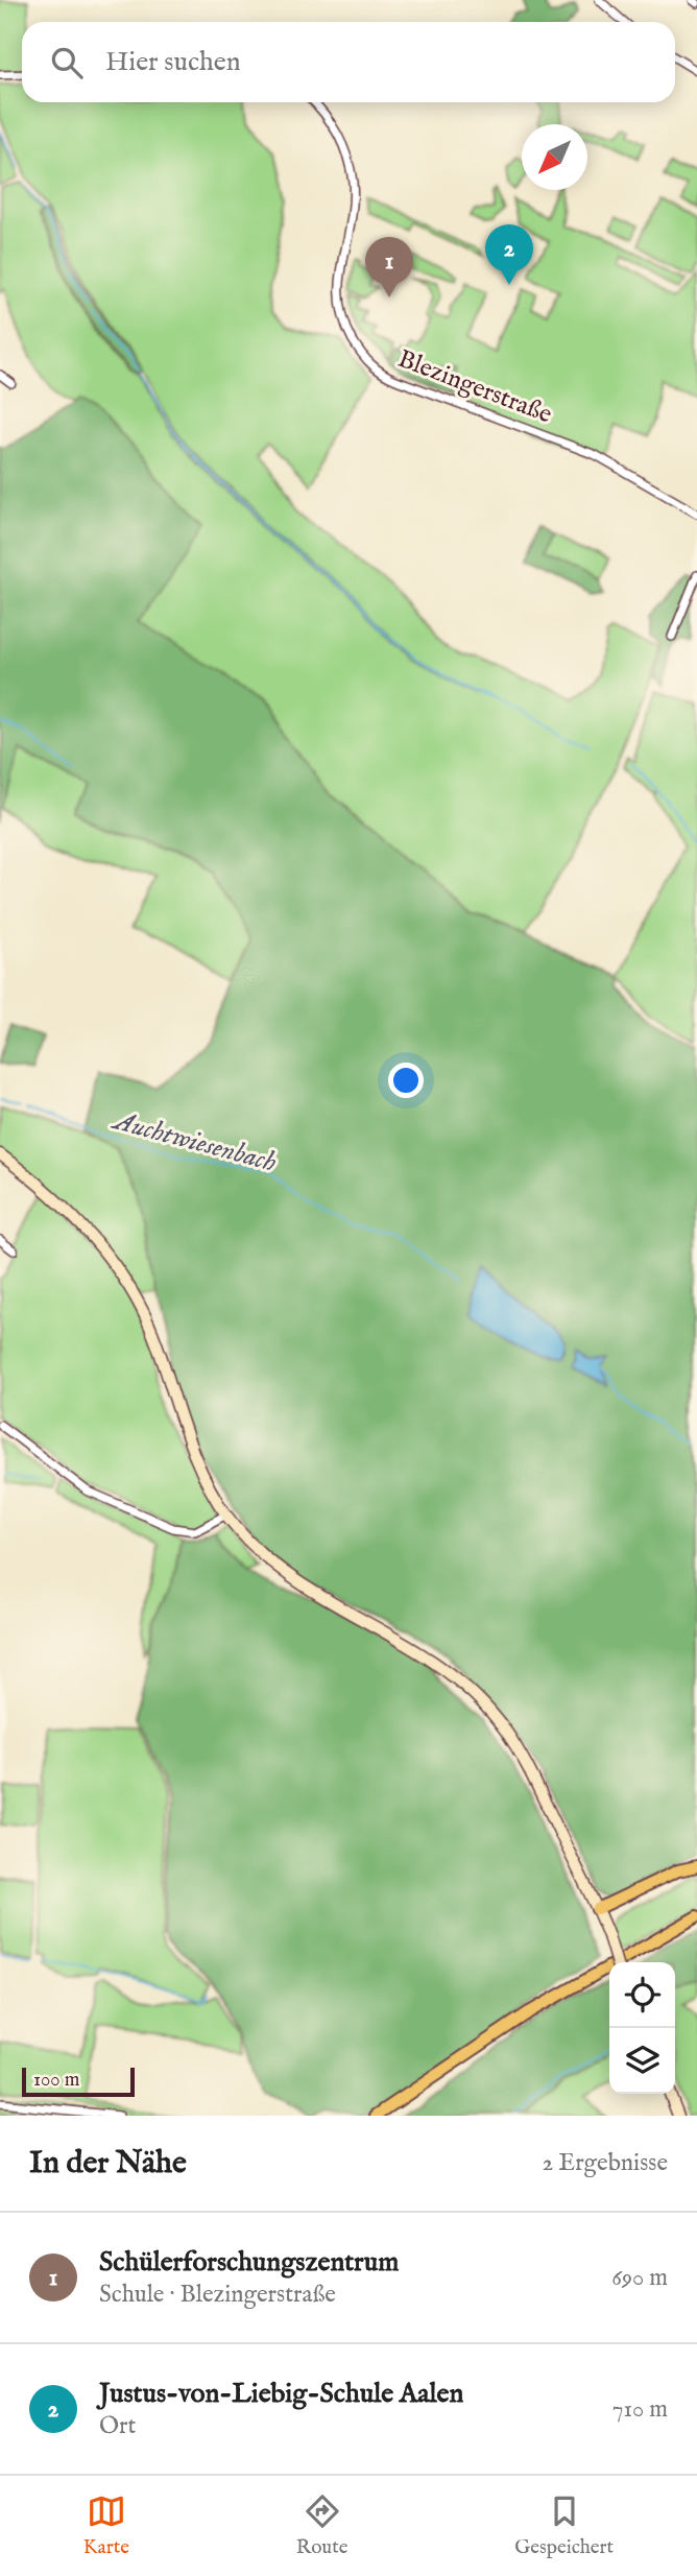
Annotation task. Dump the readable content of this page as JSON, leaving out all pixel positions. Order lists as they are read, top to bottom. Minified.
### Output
{"streets":{"street":["Blezingerstraße"]},"water":["Auchtwiesenbach"],"scale_bar":"100 m","north":"bottom left","page":{"search":"Hier suchen","pins":["2","1"],"scale":"100 m","heading":["In der Nähe","2 Ergebnisse"],"list":[{"mark":"1","name":"Schülerforschungszentrum","note":"Schule · Blezingerstraße","value":"690 m"},{"mark":"2","name":"Justus-von-Liebig-Schule Aalen","note":"Ort","value":"710 m"}],"nav":["Karte","Route","Gespeichert"]}}
